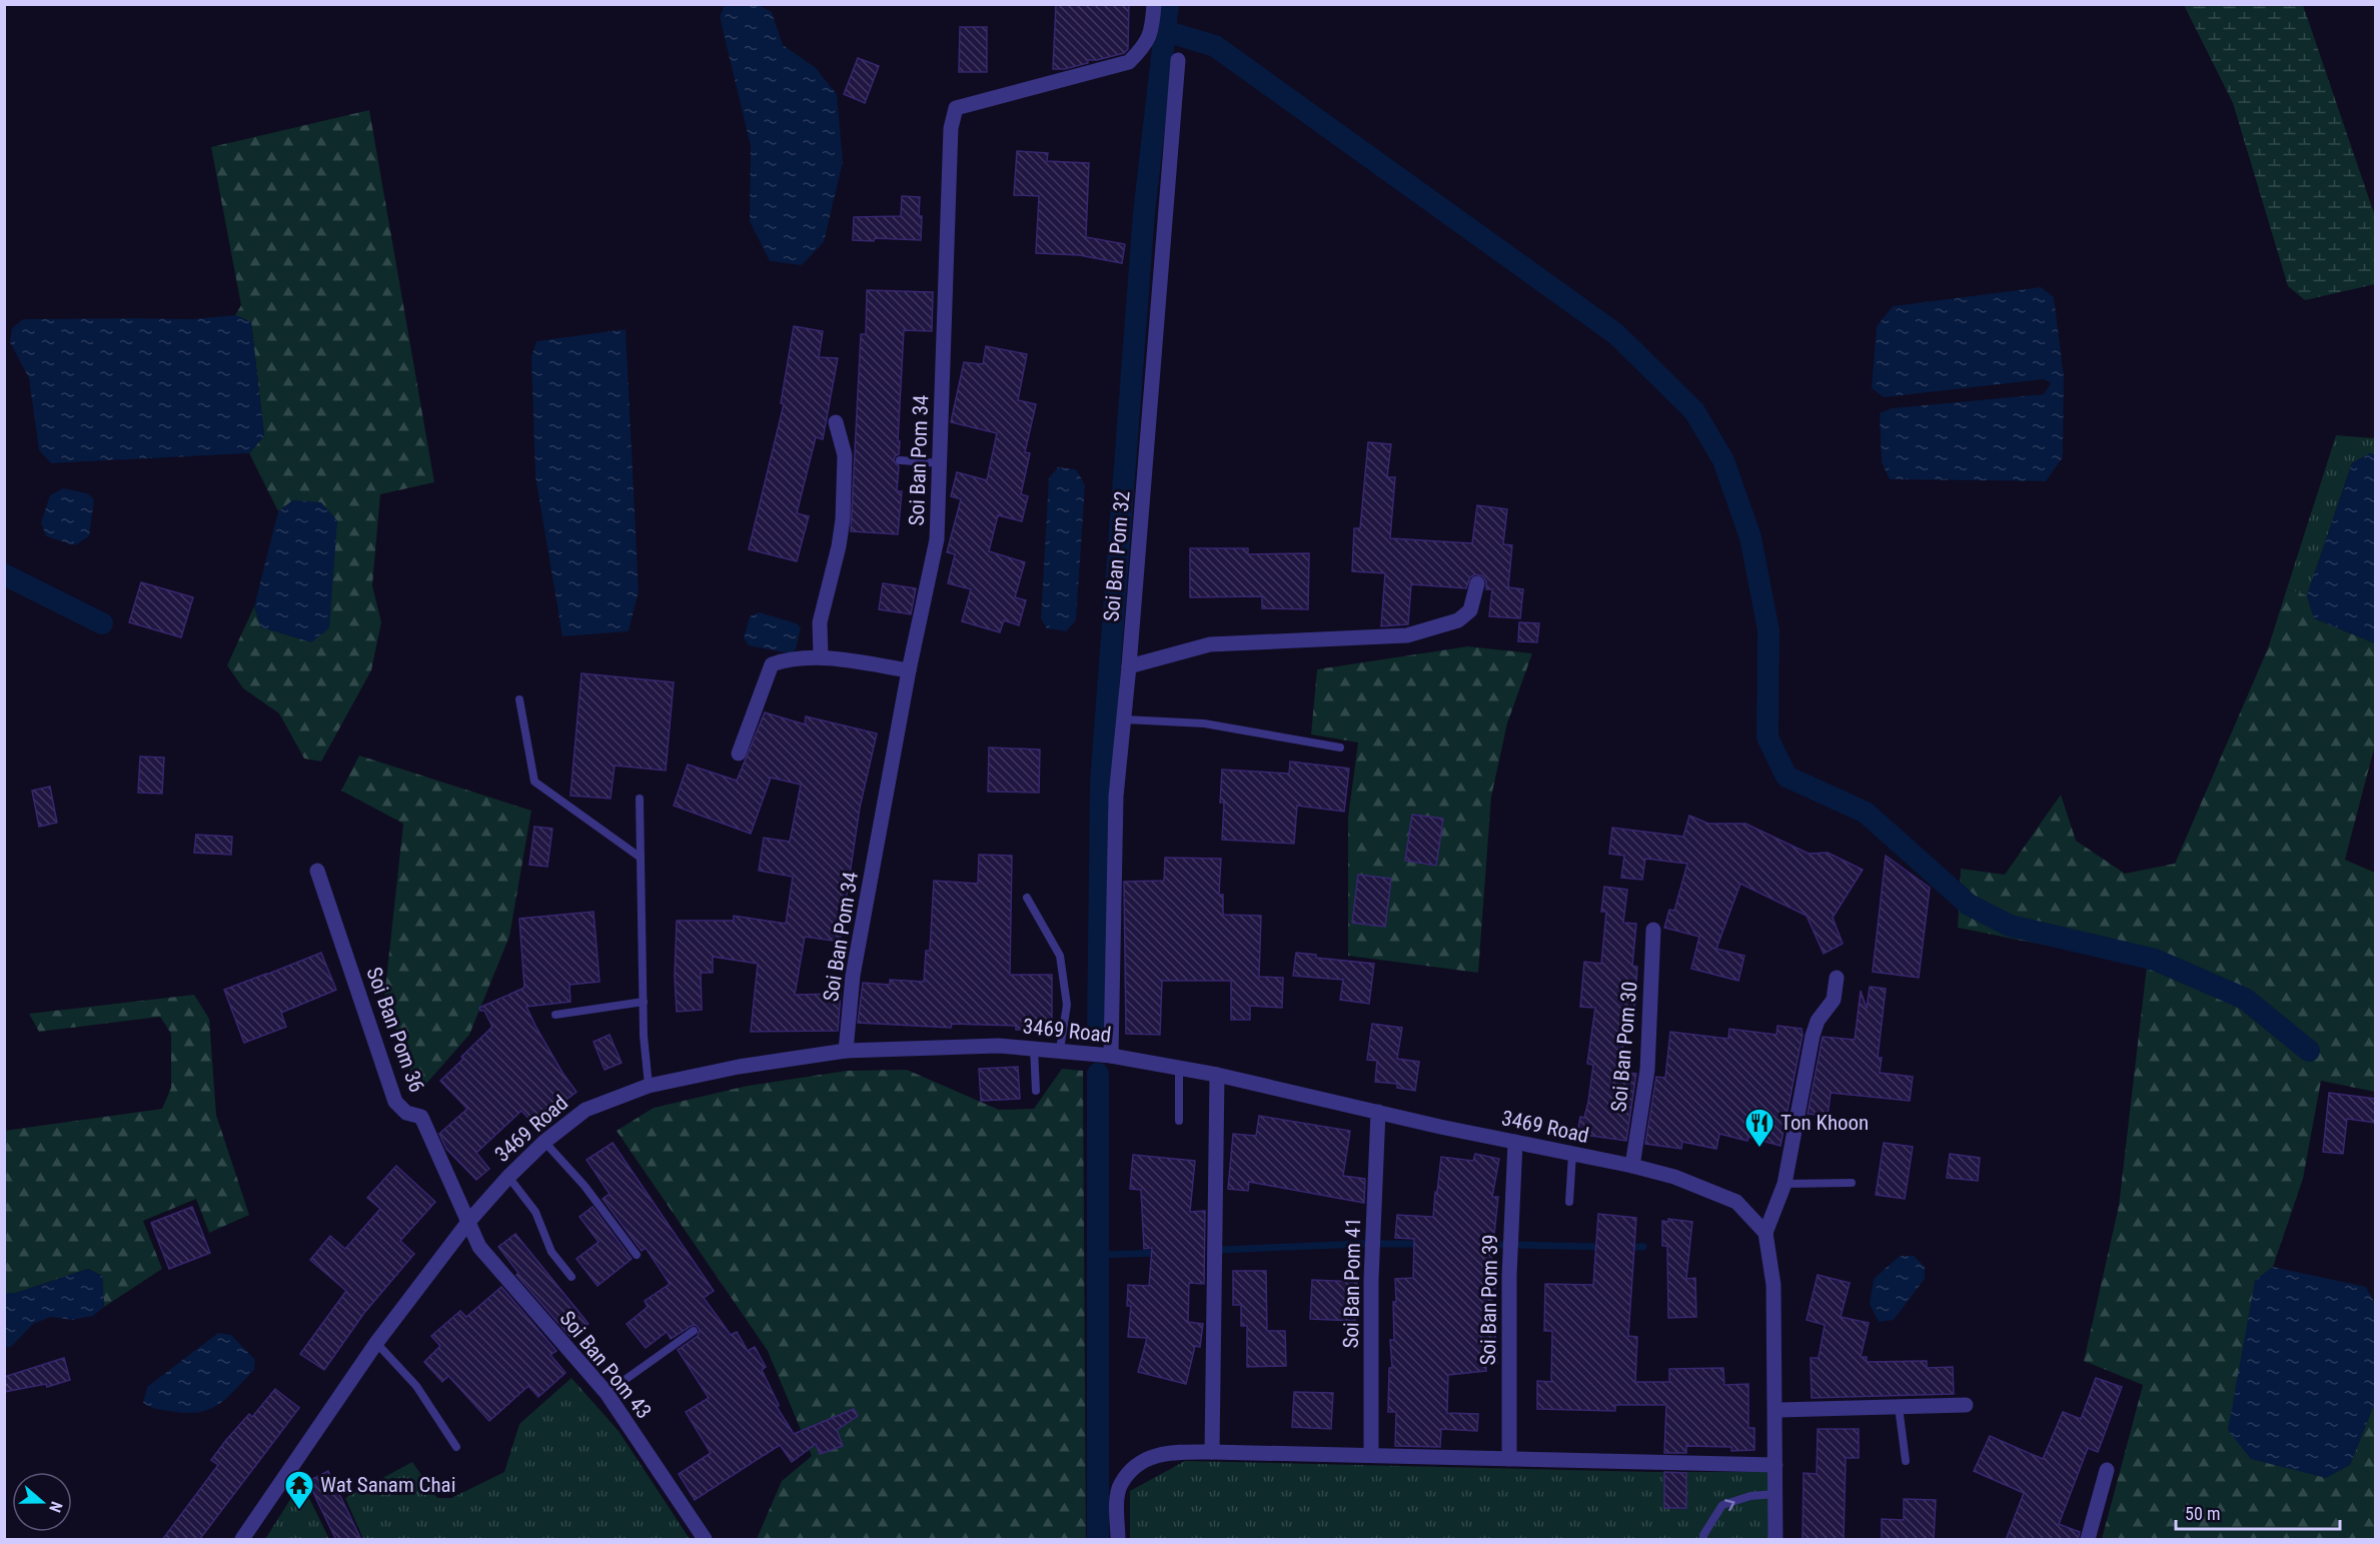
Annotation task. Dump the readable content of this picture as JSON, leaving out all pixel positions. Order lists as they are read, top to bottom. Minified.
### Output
{"streets":{"street":["Soi Ban Pom 34","Soi Ban Pom 32","Soi Ban Pom 36","3469 Road","Soi Ban Pom 30","Soi Ban Pom 41","Soi Ban Pom 39","Soi Ban Pom 43"]},"crossings":[["Soi Ban Pom 34","3469 Road"],["Soi Ban Pom 32","3469 Road"],["Soi Ban Pom 36","3469 Road"],["Soi Ban Pom 36","Soi Ban Pom 43"],["3469 Road","Soi Ban Pom 30"],["3469 Road","Soi Ban Pom 41"],["3469 Road","Soi Ban Pom 39"],["3469 Road","Soi Ban Pom 43"]],"places":{"restaurant":["Ton Khoon"],"temple":["Wat Sanam Chai"]},"scale_bar":"50 m","north":"right"}
